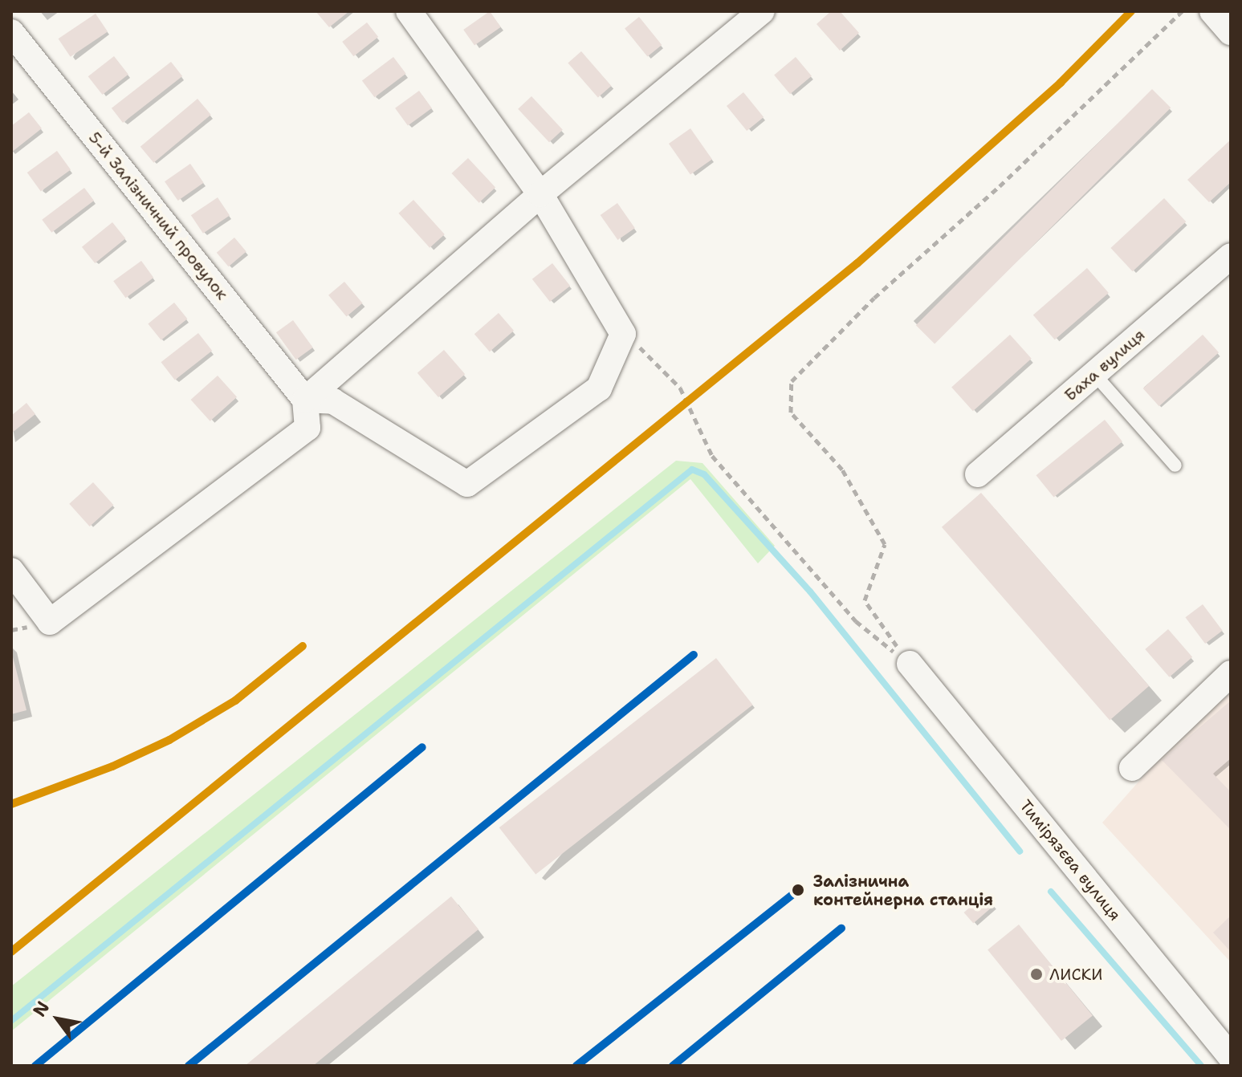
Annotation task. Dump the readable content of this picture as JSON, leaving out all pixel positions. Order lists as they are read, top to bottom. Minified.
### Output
{"streets":{"street":["5-й Залізничний провулок","Баха вулиця","Тимірязєва вулиця"]},"places":["Залізнична контейнерна станція","ЛИСКИ"],"north":"top left"}
